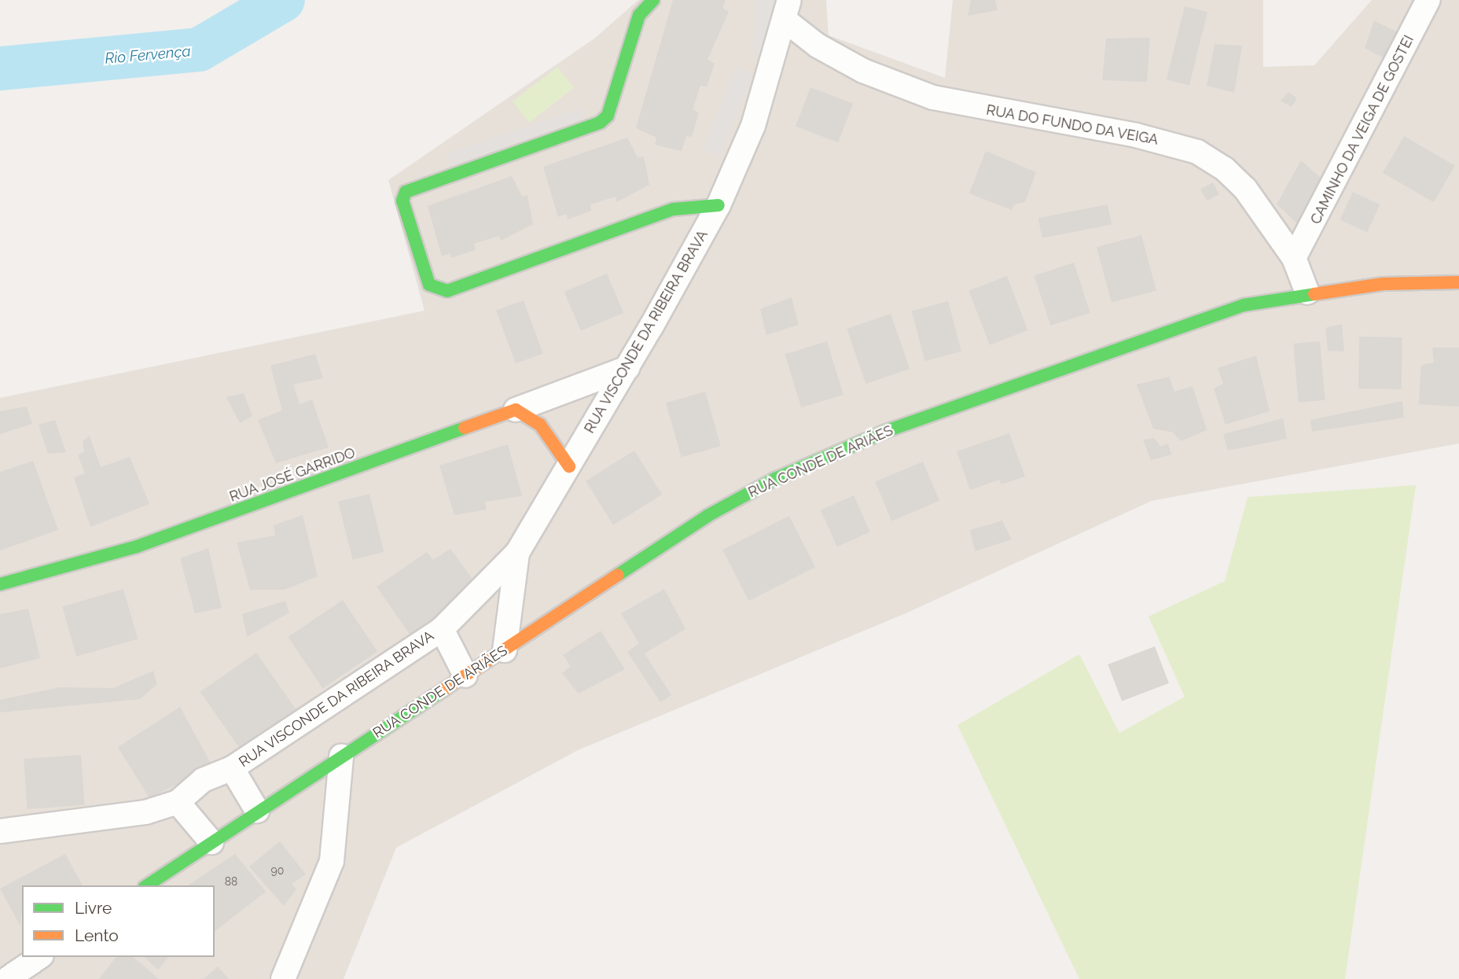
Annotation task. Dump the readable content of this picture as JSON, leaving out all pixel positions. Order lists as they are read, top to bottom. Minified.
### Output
{"streets":{"street":["RUA DO FUNDO DA VEIGA","CAMINHO DA VEIGA DE GOSTEI","RUA VISCONDE DA RIBEIRA BRAVA","RUA CONDE DE ARIÃES","RUA JOSÉ GARRIDO"]},"crossings":[["RUA DO FUNDO DA VEIGA","CAMINHO DA VEIGA DE GOSTEI"],["RUA DO FUNDO DA VEIGA","RUA VISCONDE DA RIBEIRA BRAVA"],["RUA DO FUNDO DA VEIGA","RUA CONDE DE ARIÃES"],["RUA VISCONDE DA RIBEIRA BRAVA","RUA CONDE DE ARIÃES"]],"water":["Rio Fervença"],"house_numbers":["90","88"],"legend":["Livre","Lento"]}
